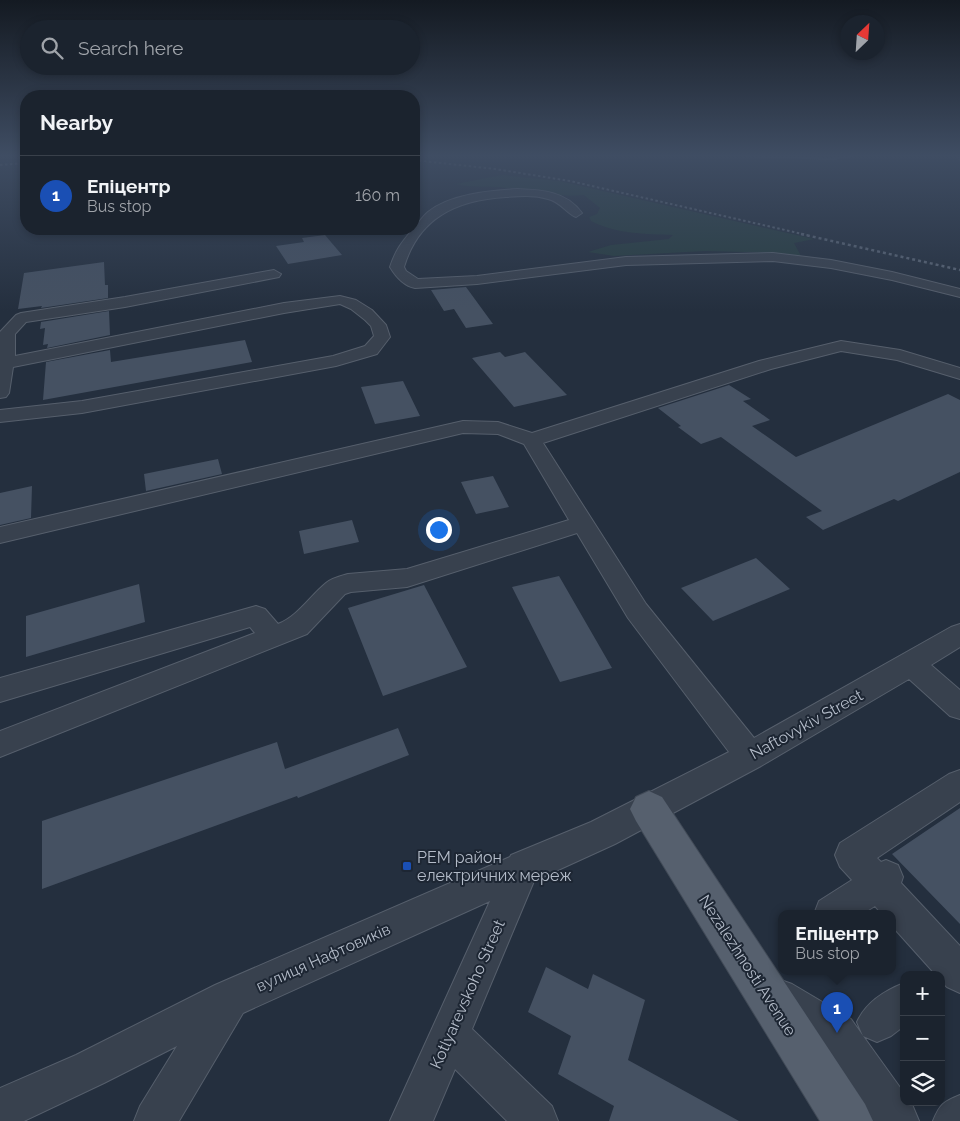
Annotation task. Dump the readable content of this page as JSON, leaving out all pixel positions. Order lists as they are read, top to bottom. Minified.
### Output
{"streets":{"main road":["Nezalezhnosti Avenue"],"street":["Naftovykiv Street","вулиця Нафтовиків","Kotlyarevskoho Street"]},"crossings":[["Naftovykiv Street","вулиця Нафтовиків"],["Naftovykiv Street","Nezalezhnosti Avenue"],["вулиця Нафтовиків","Nezalezhnosti Avenue"],["вулиця Нафтовиків","Kotlyarevskoho Street"]],"places":{"transit":["РЕМ район електричних мереж"]},"north":"top right","page":{"search":"Search here","heading":"Nearby","list":[{"mark":"1","name":"Епіцентр","note":"Bus stop","value":"160 m"}],"popup":["Епіцентр","Bus stop"],"map_buttons":["+","−"],"pins":"1"}}
